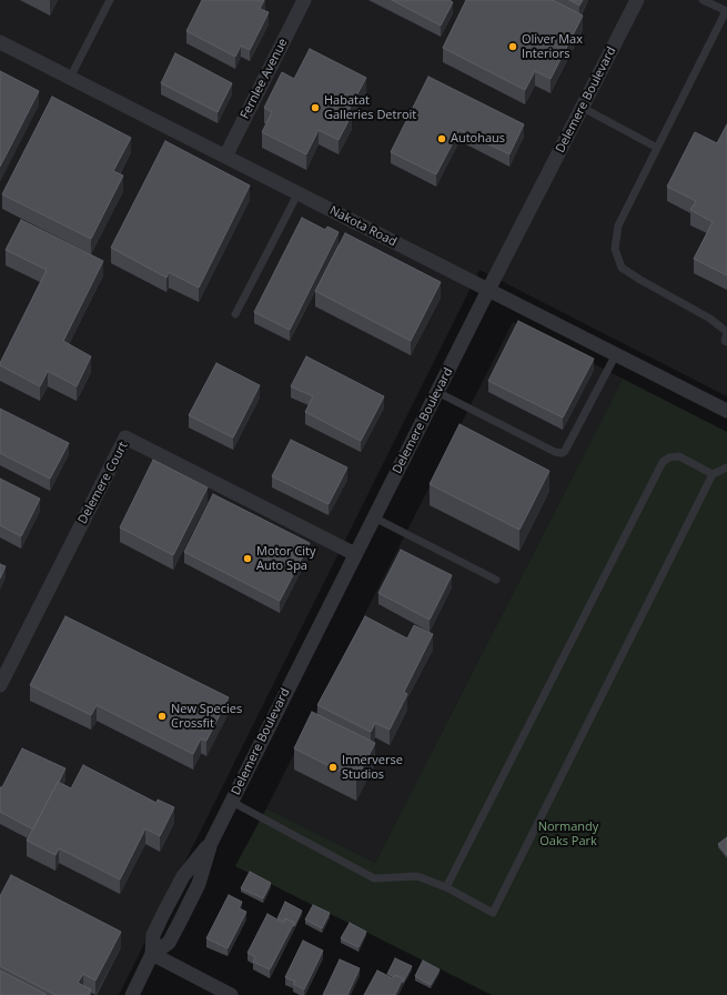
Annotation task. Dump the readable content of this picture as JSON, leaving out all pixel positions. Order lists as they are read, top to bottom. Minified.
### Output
{"streets":{"street":["Fernlee Avenue","Delemere Boulevard","Nakota Road","Delemere Court"]},"crossings":[["Fernlee Avenue","Nakota Road"],["Delemere Boulevard","Nakota Road"],["Delemere Boulevard","Delemere Court"]],"parks":["Normandy Oaks Park"],"places":["Oliver Max Interiors","Habatat Galleries Detroit","Autohaus","Motor City Auto Spa","New Species Crossfit","Innerverse Studios"]}
